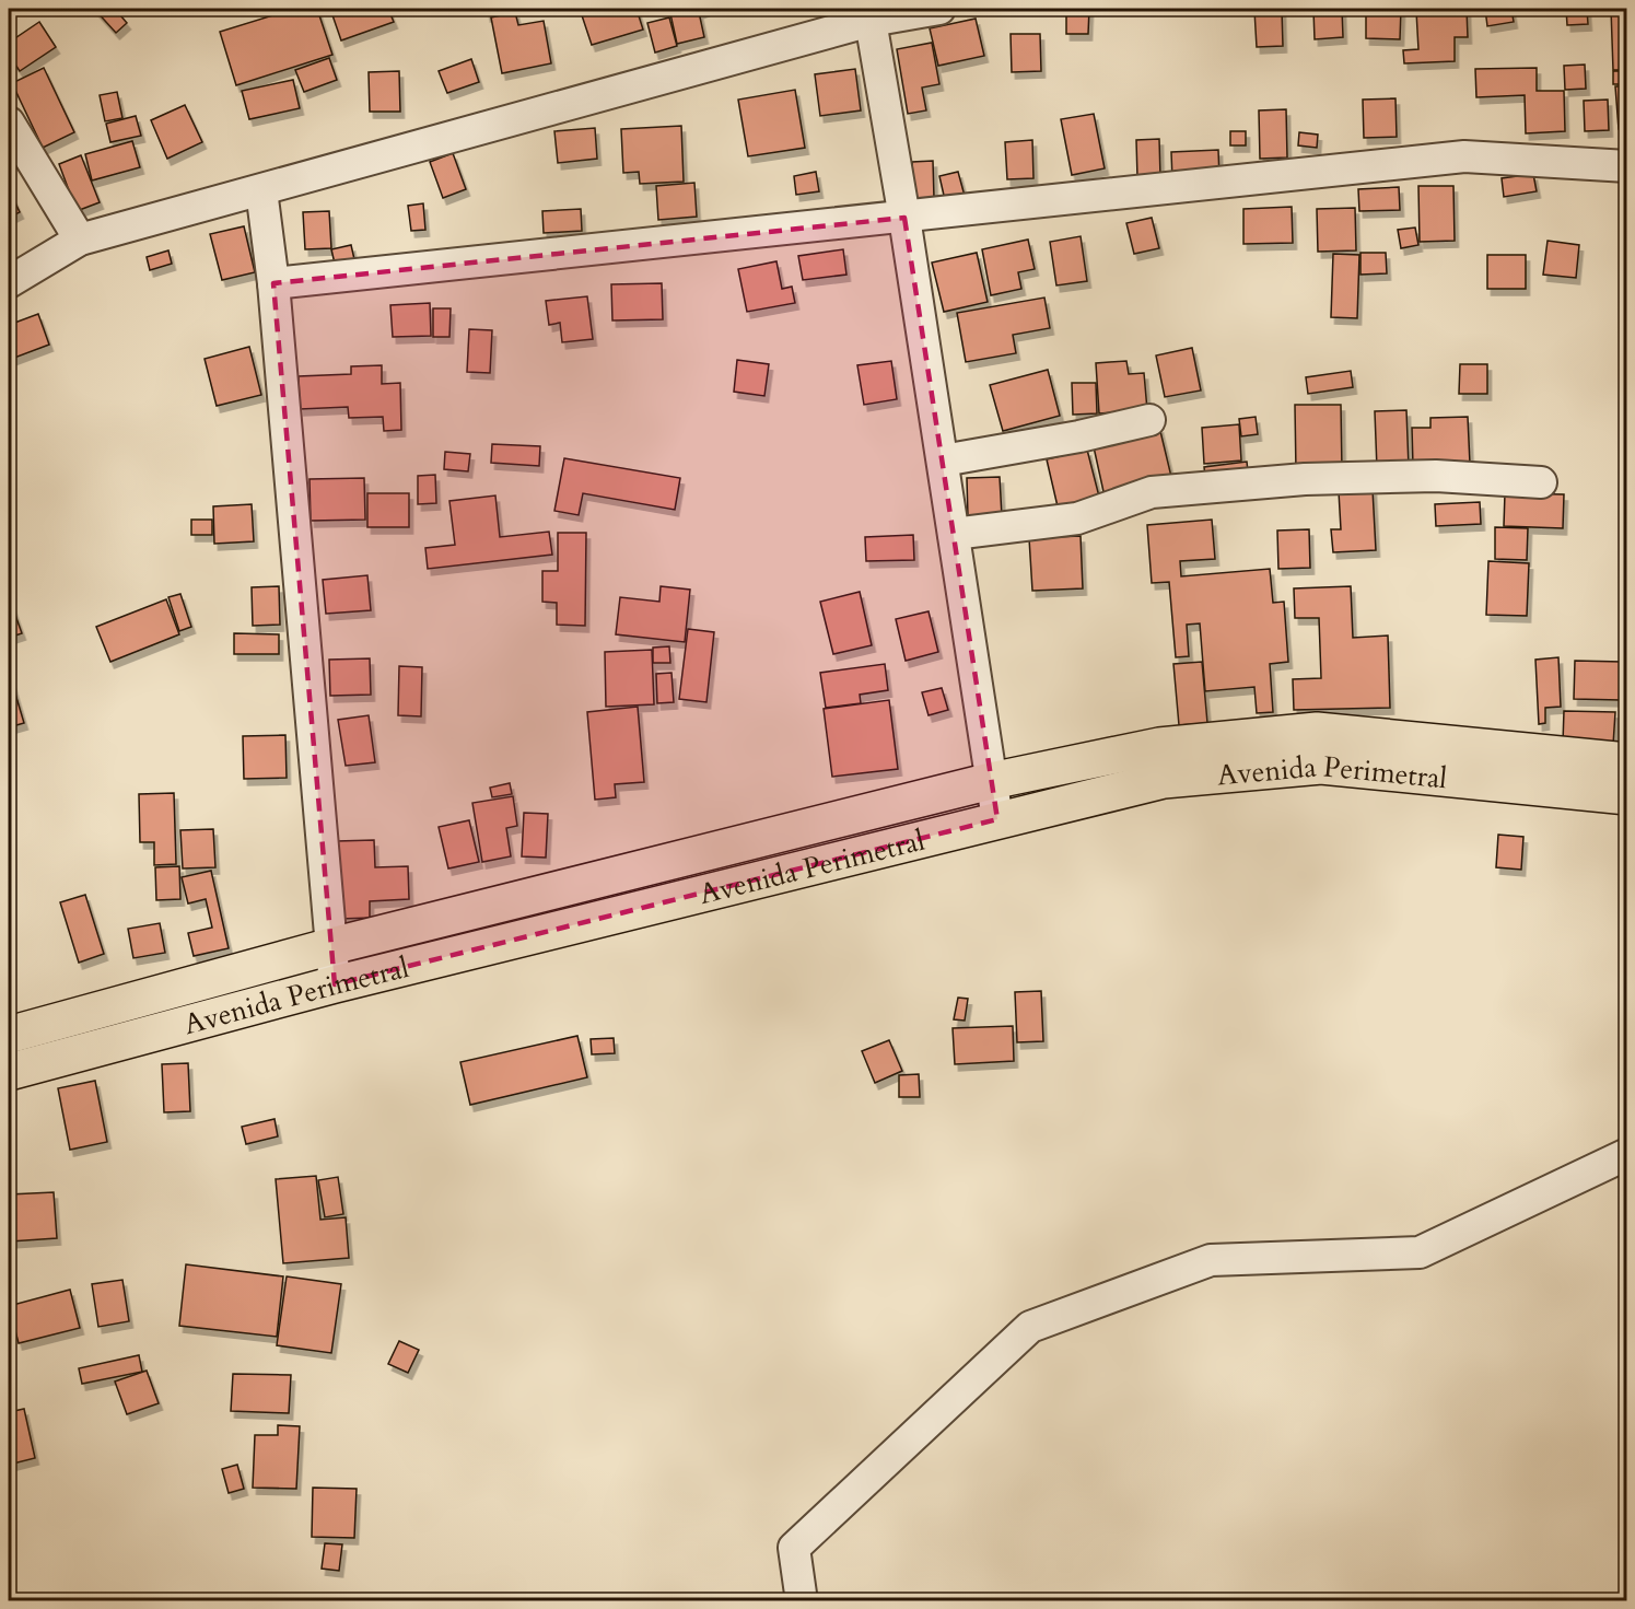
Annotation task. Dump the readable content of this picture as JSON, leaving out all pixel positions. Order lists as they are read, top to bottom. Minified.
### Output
{"streets":{"main road":["Avenida Perimetral"]}}
